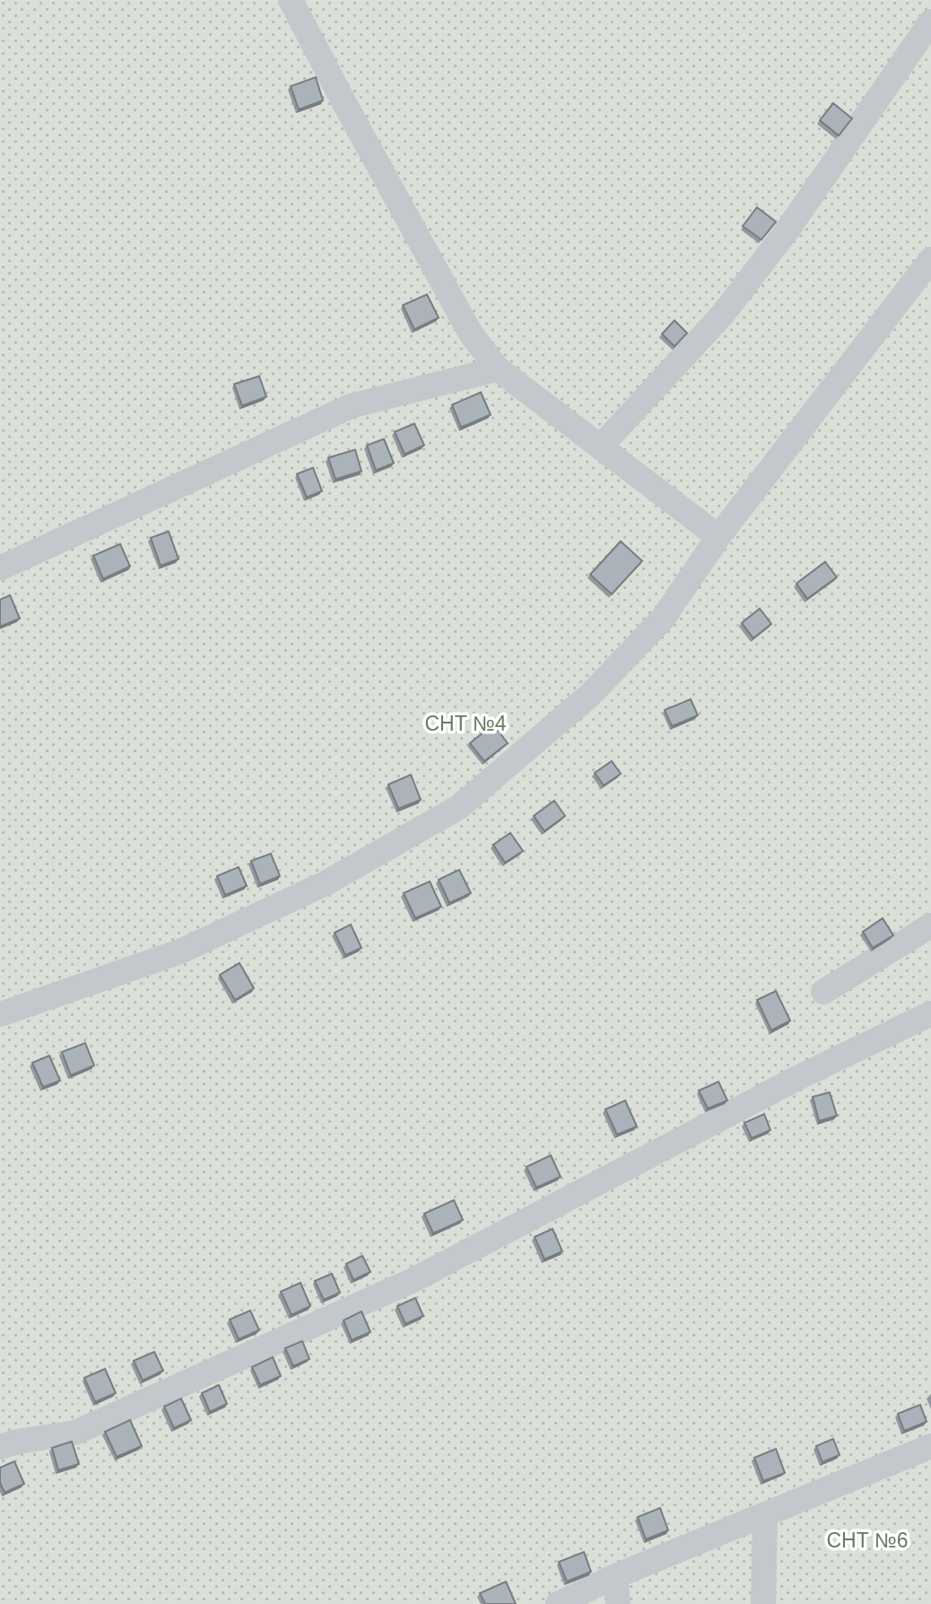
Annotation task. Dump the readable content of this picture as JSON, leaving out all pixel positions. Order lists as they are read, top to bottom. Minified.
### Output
{"parks":["СНТ №4","СНТ №6"]}
